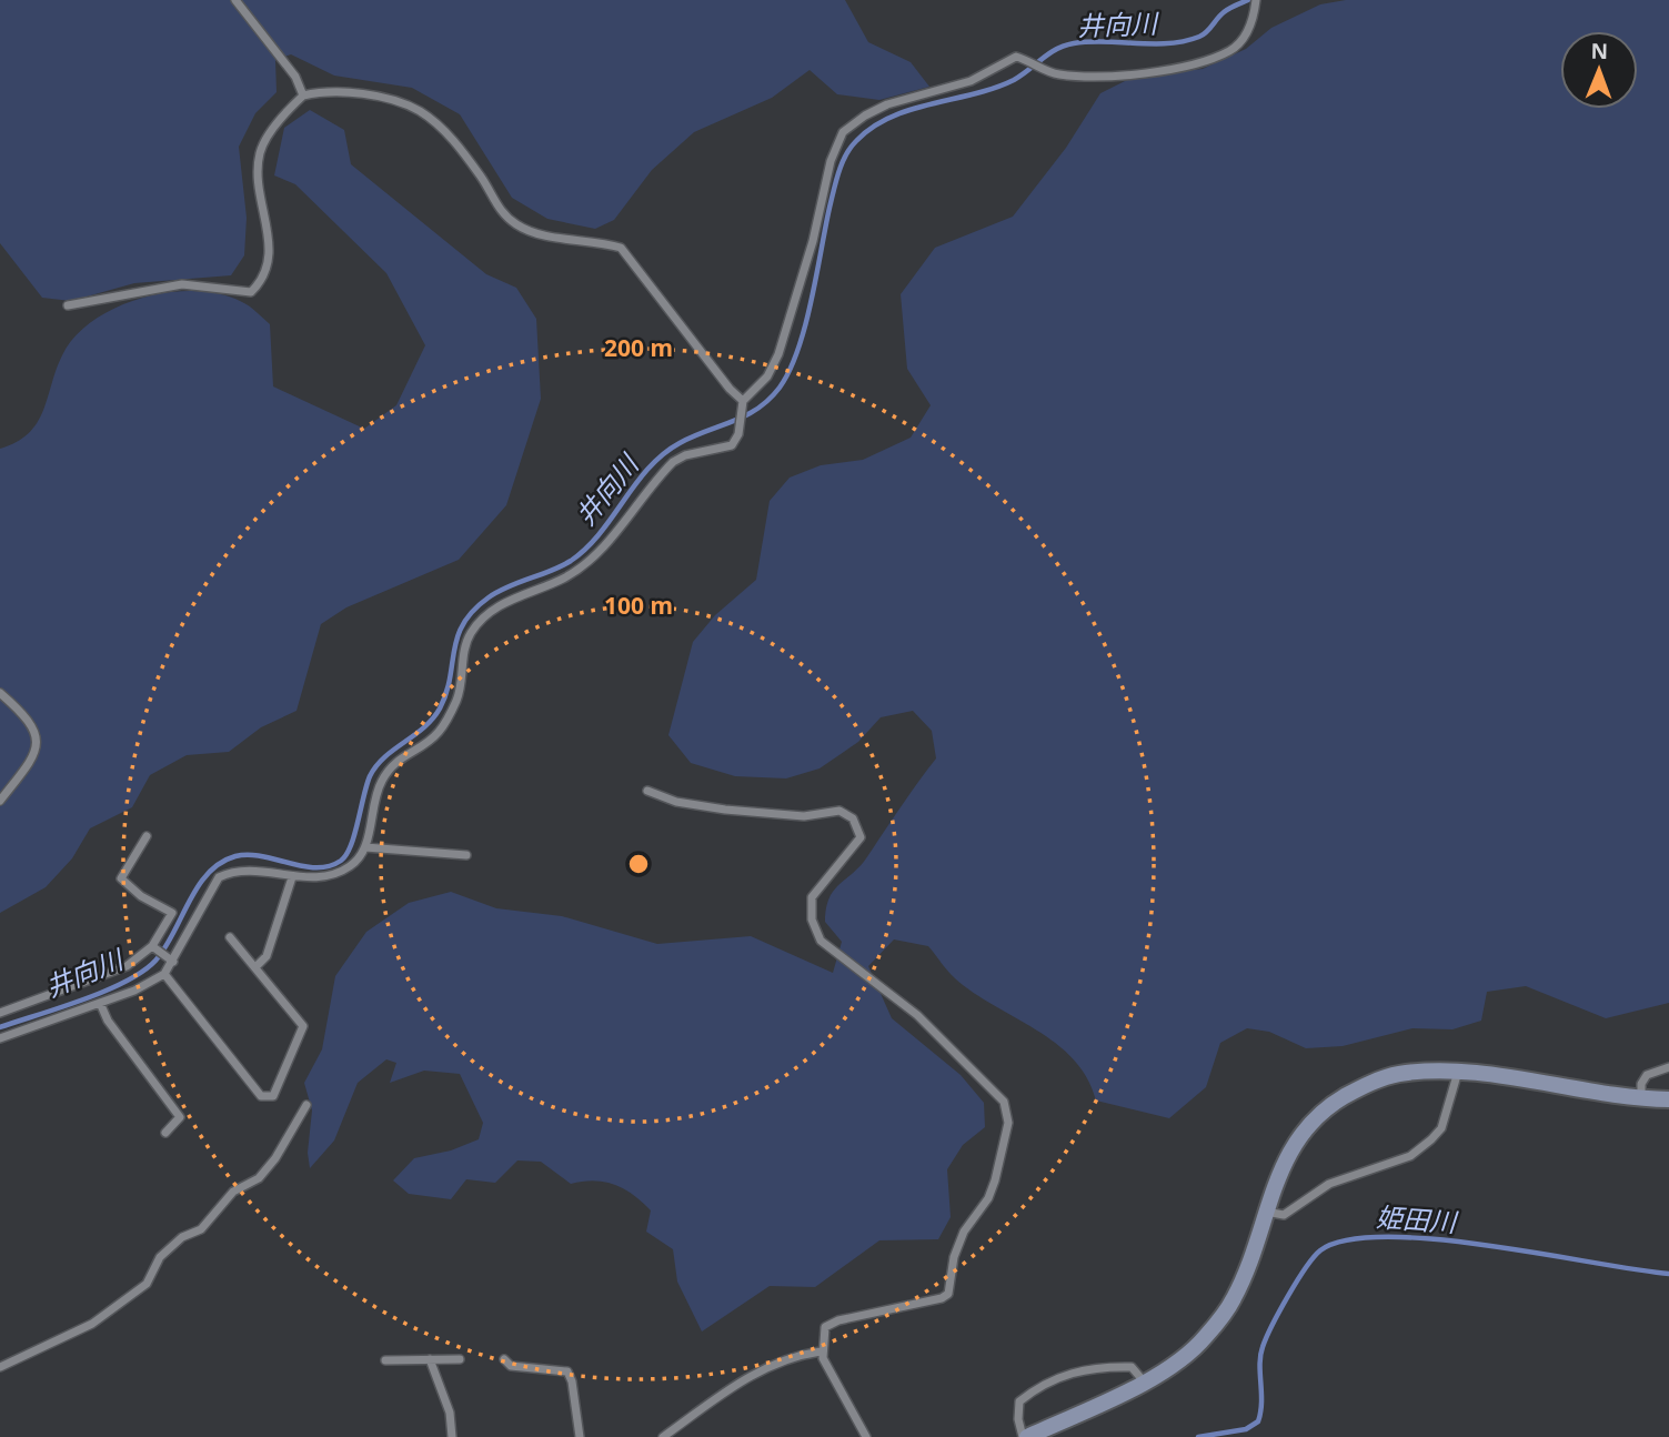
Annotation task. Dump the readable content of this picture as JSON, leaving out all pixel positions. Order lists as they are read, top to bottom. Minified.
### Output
{"water":["井向川","姫田川"],"north":"top","rings":["200 m","100 m"]}
